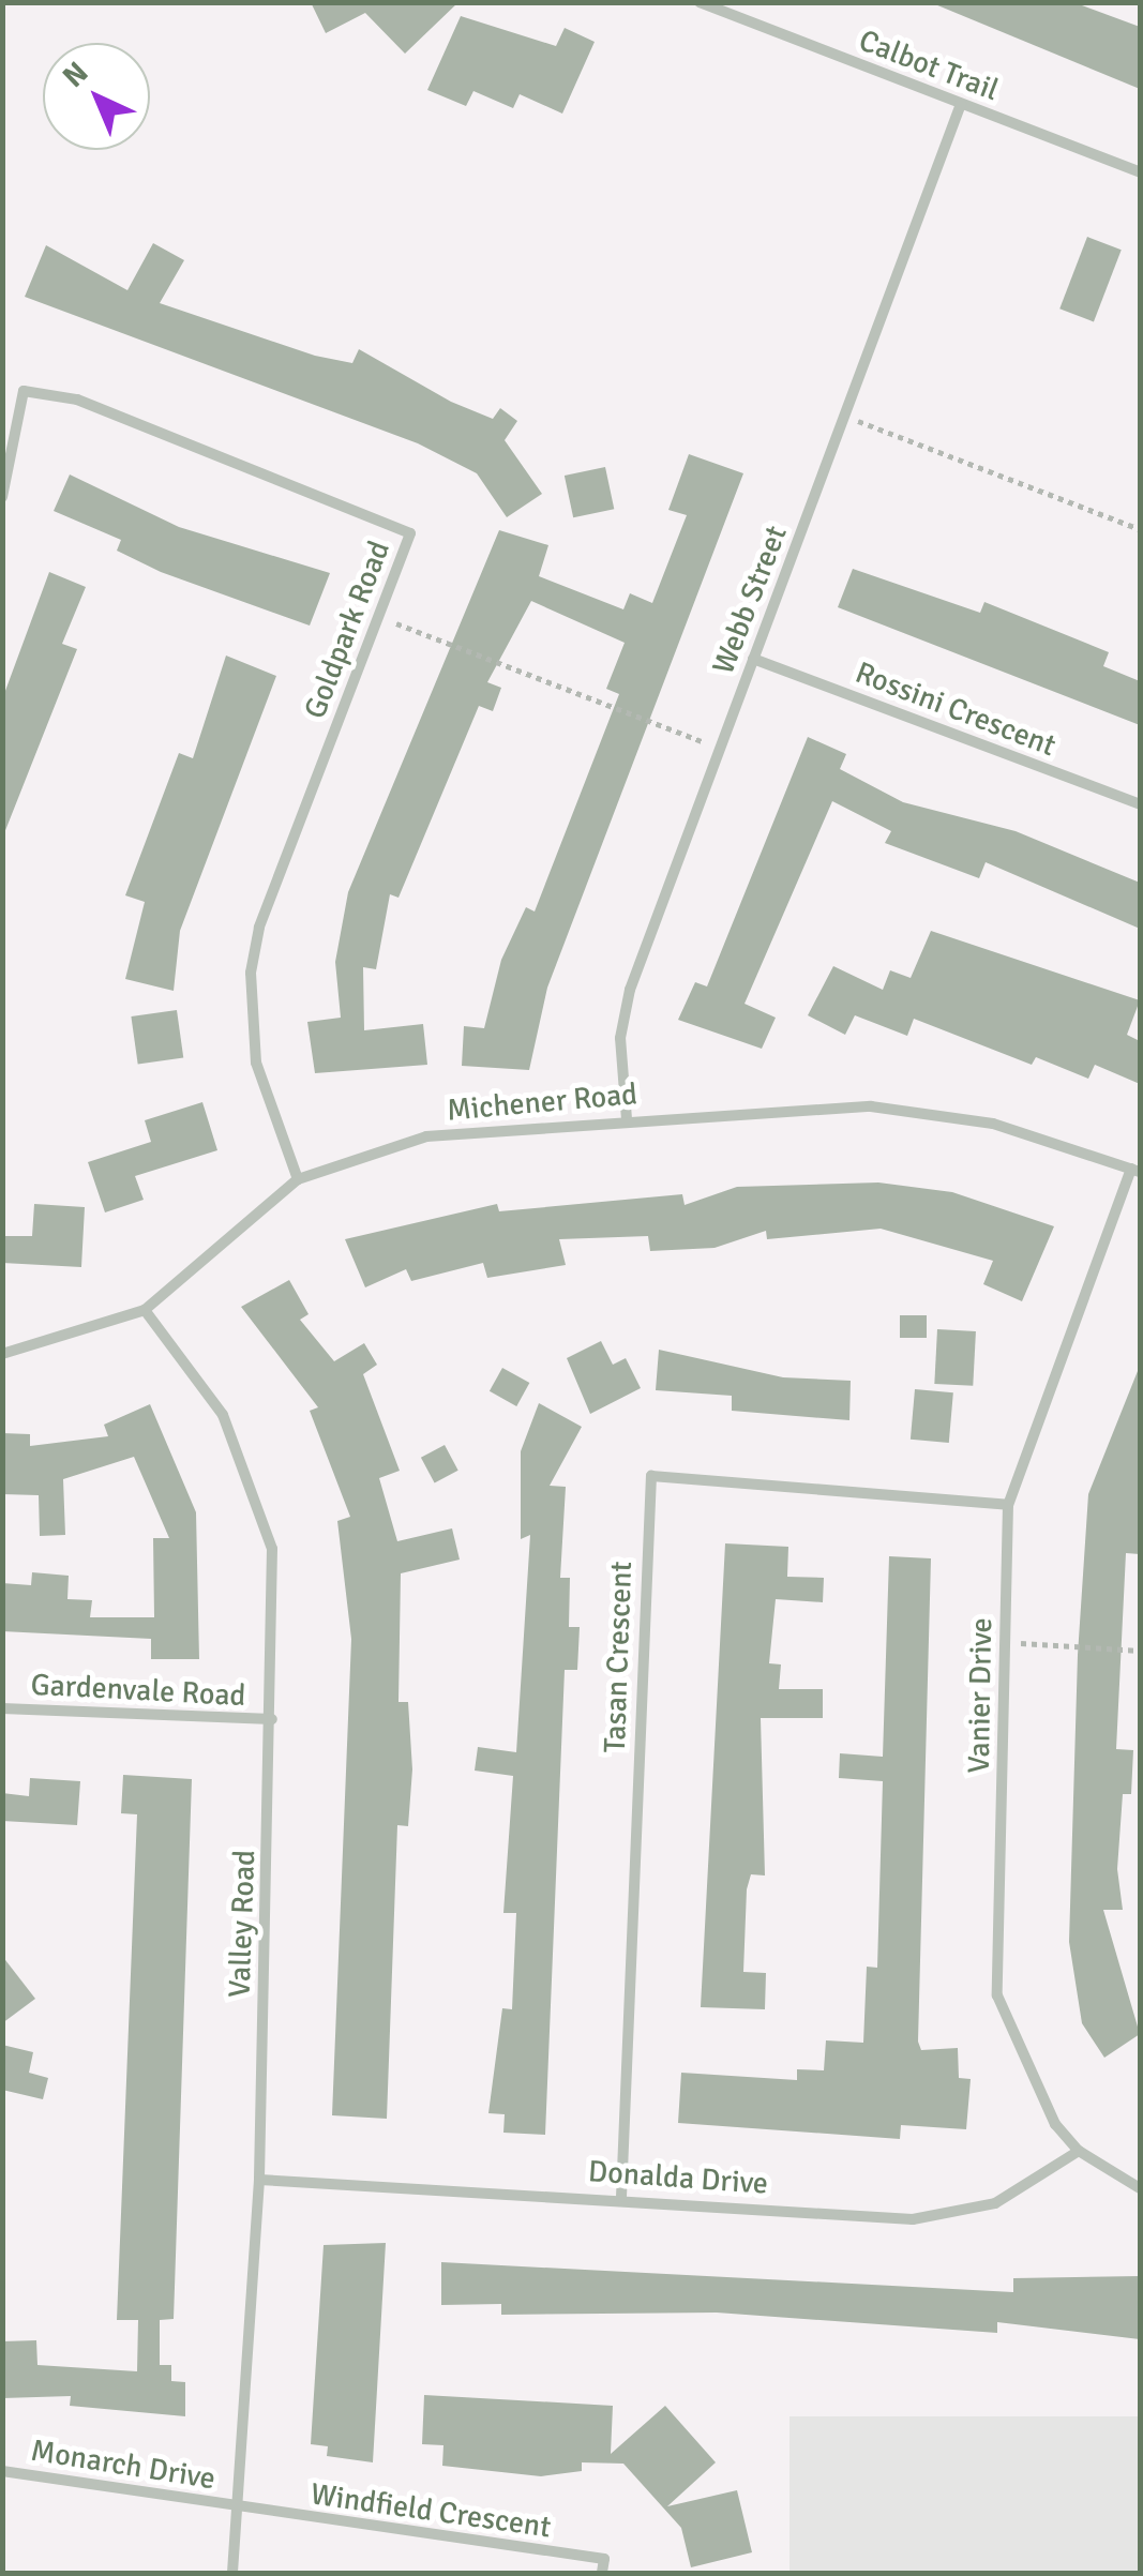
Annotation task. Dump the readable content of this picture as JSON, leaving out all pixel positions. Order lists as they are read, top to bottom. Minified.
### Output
{"streets":{"street":["Calbot Trail","Webb Street","Goldpark Road","Rossini Crescent","Michener Road","Tasan Crescent","Gardenvale Road","Vanier Drive","Valley Road","Donalda Drive","Monarch Drive","Windfield Crescent"]},"crossings":[["Calbot Trail","Webb Street"],["Webb Street","Rossini Crescent"],["Webb Street","Michener Road"],["Goldpark Road","Michener Road"],["Michener Road","Vanier Drive"],["Michener Road","Valley Road"],["Tasan Crescent","Vanier Drive"],["Tasan Crescent","Donalda Drive"],["Gardenvale Road","Valley Road"],["Vanier Drive","Donalda Drive"],["Valley Road","Donalda Drive"],["Valley Road","Monarch Drive"],["Valley Road","Windfield Crescent"],["Monarch Drive","Windfield Crescent"]],"north":"top left"}
